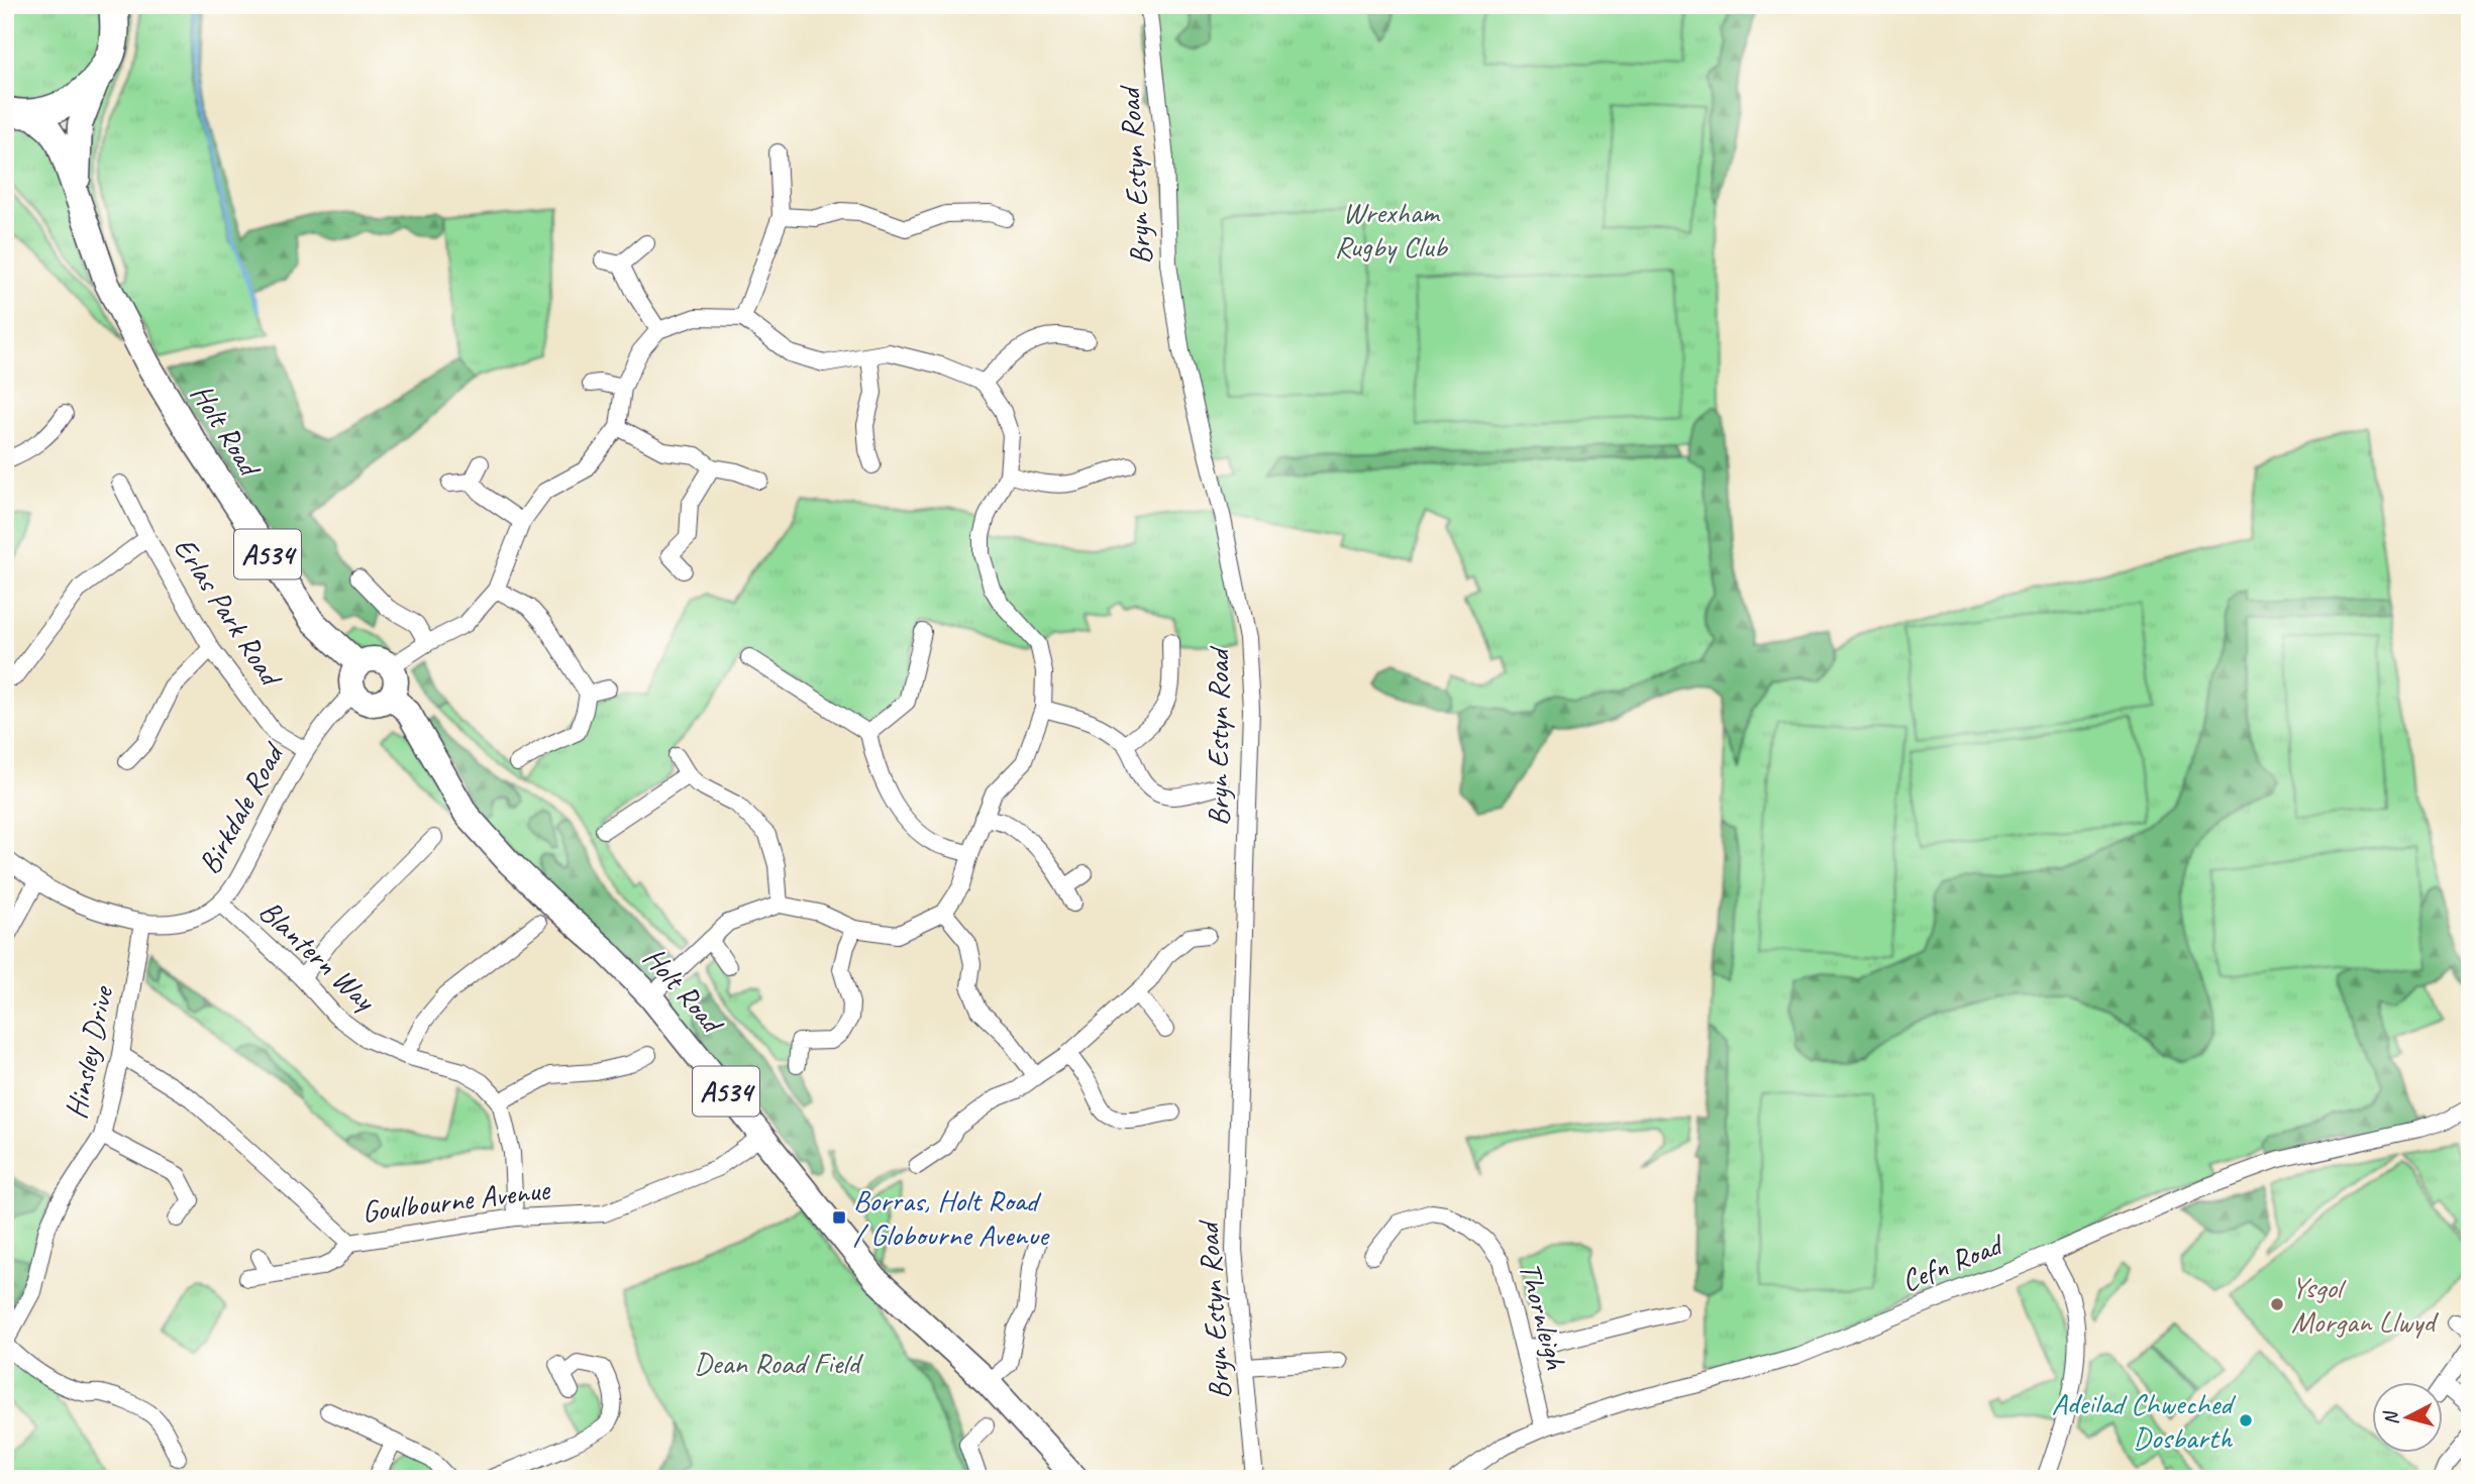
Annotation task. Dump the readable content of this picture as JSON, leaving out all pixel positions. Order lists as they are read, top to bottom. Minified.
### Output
{"streets":{"main road":["Holt Road","A534"],"street":["Bryn Estyn Road","Erlas Park Road","Birkdale Road","Blantern Way","Hinsley Drive","Goulbourne Avenue","Cefn Road","Thornleigh"]},"crossings":[["Holt Road","Birkdale Road"],["Holt Road","Goulbourne Avenue"],["Erlas Park Road","Birkdale Road"],["Birkdale Road","Blantern Way"],["Birkdale Road","Hinsley Drive"],["Hinsley Drive","Goulbourne Avenue"],["Cefn Road","Thornleigh"]],"parks":["Wrexham Rugby Club","Dean Road Field"],"places":{"transit":["Borras, Holt Road / Globourne Avenue"],"other":["Ysgol Morgan Llwyd","Adeilad Chweched Dosbarth"]},"north":"left"}
